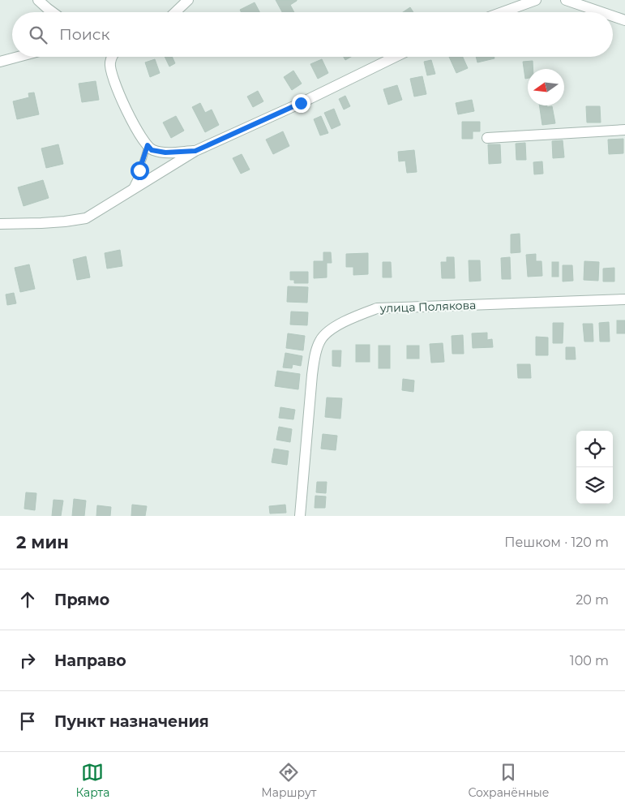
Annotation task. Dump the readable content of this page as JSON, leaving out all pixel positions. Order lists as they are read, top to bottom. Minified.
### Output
{"streets":{"street":["улица Полякова"]},"north":"left","page":{"search":"Поиск","heading":["2 мин","Пешком · 120 m"],"list":[["Прямо","20 m"],["Направо","100 m"],"Пункт назначения"],"nav":["Карта","Маршрут","Сохранённые"]}}
